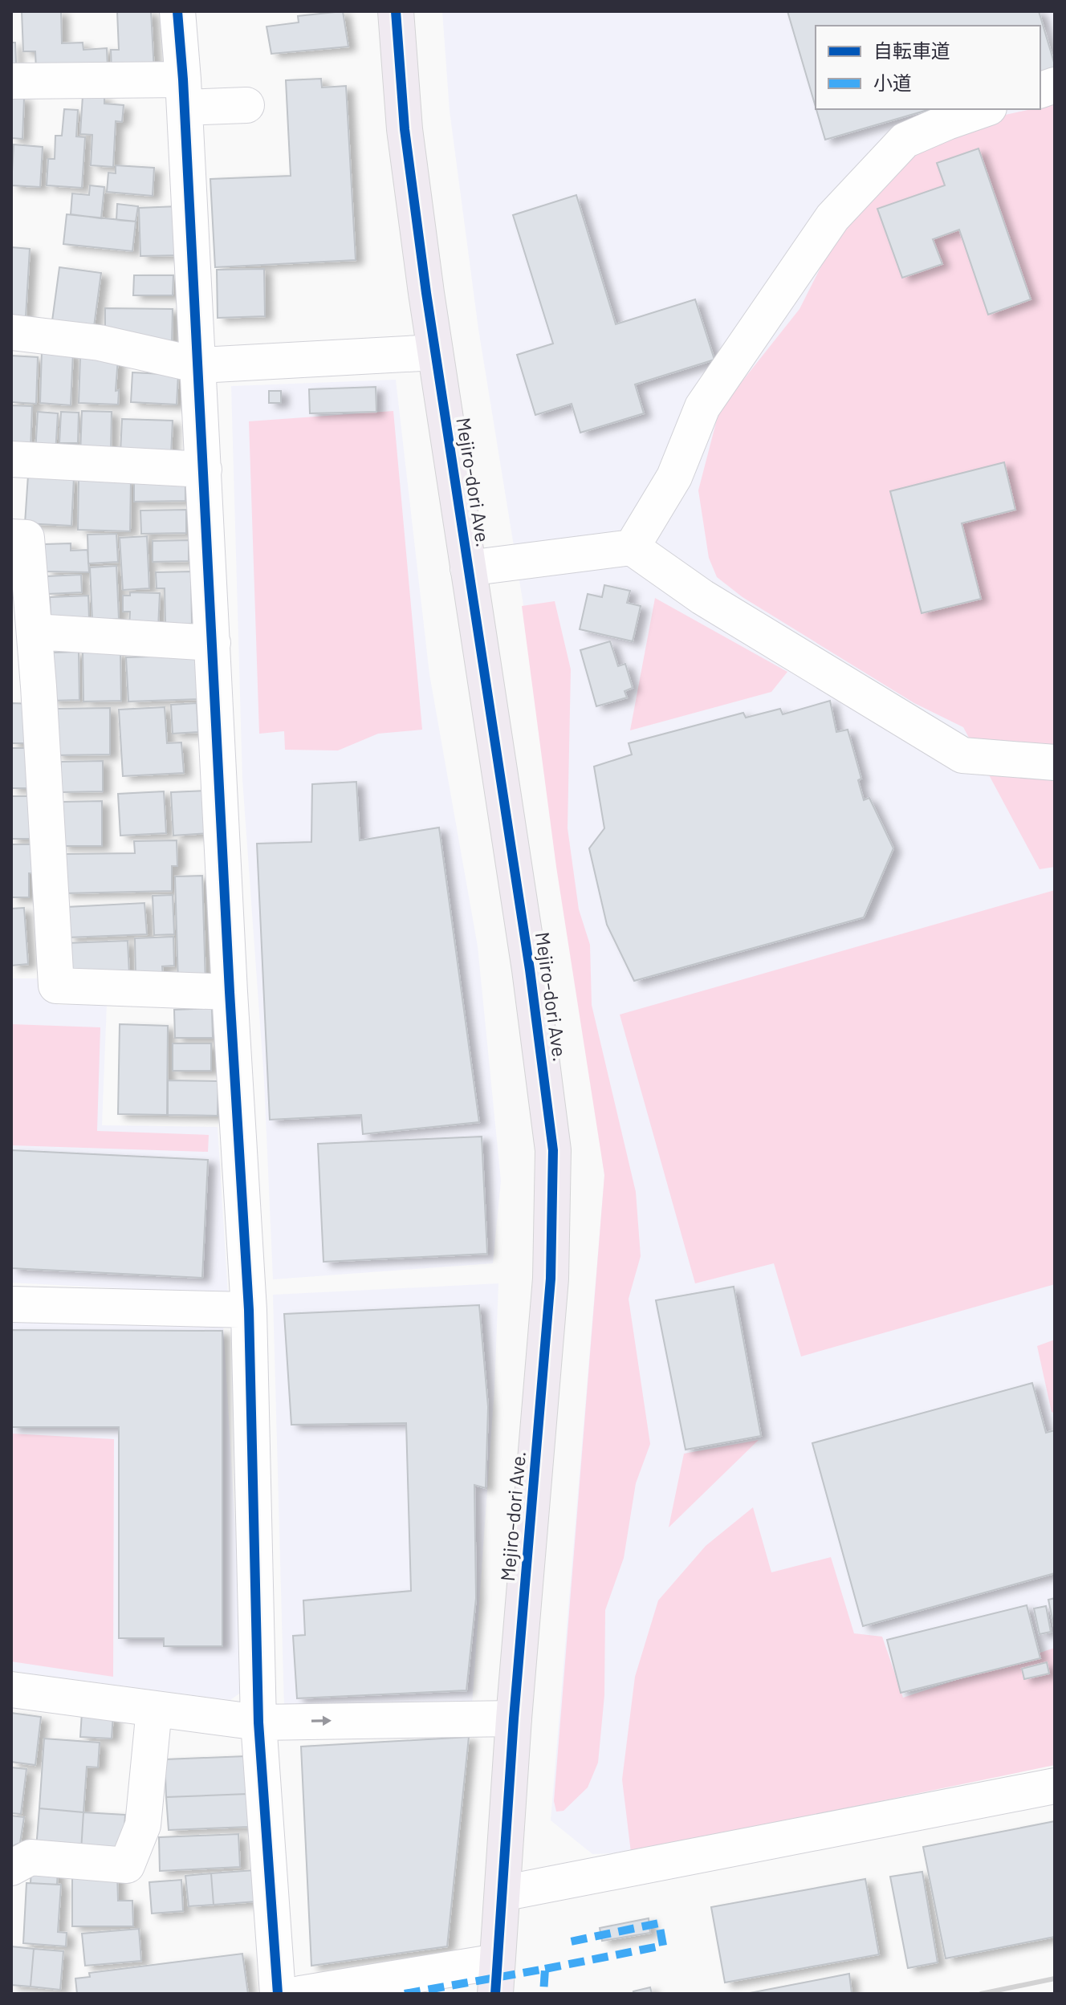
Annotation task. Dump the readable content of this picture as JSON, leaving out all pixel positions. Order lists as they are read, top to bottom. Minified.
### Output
{"streets":{"main road":["Mejiro-dori Ave."]},"legend":["自転車道","小道"]}
